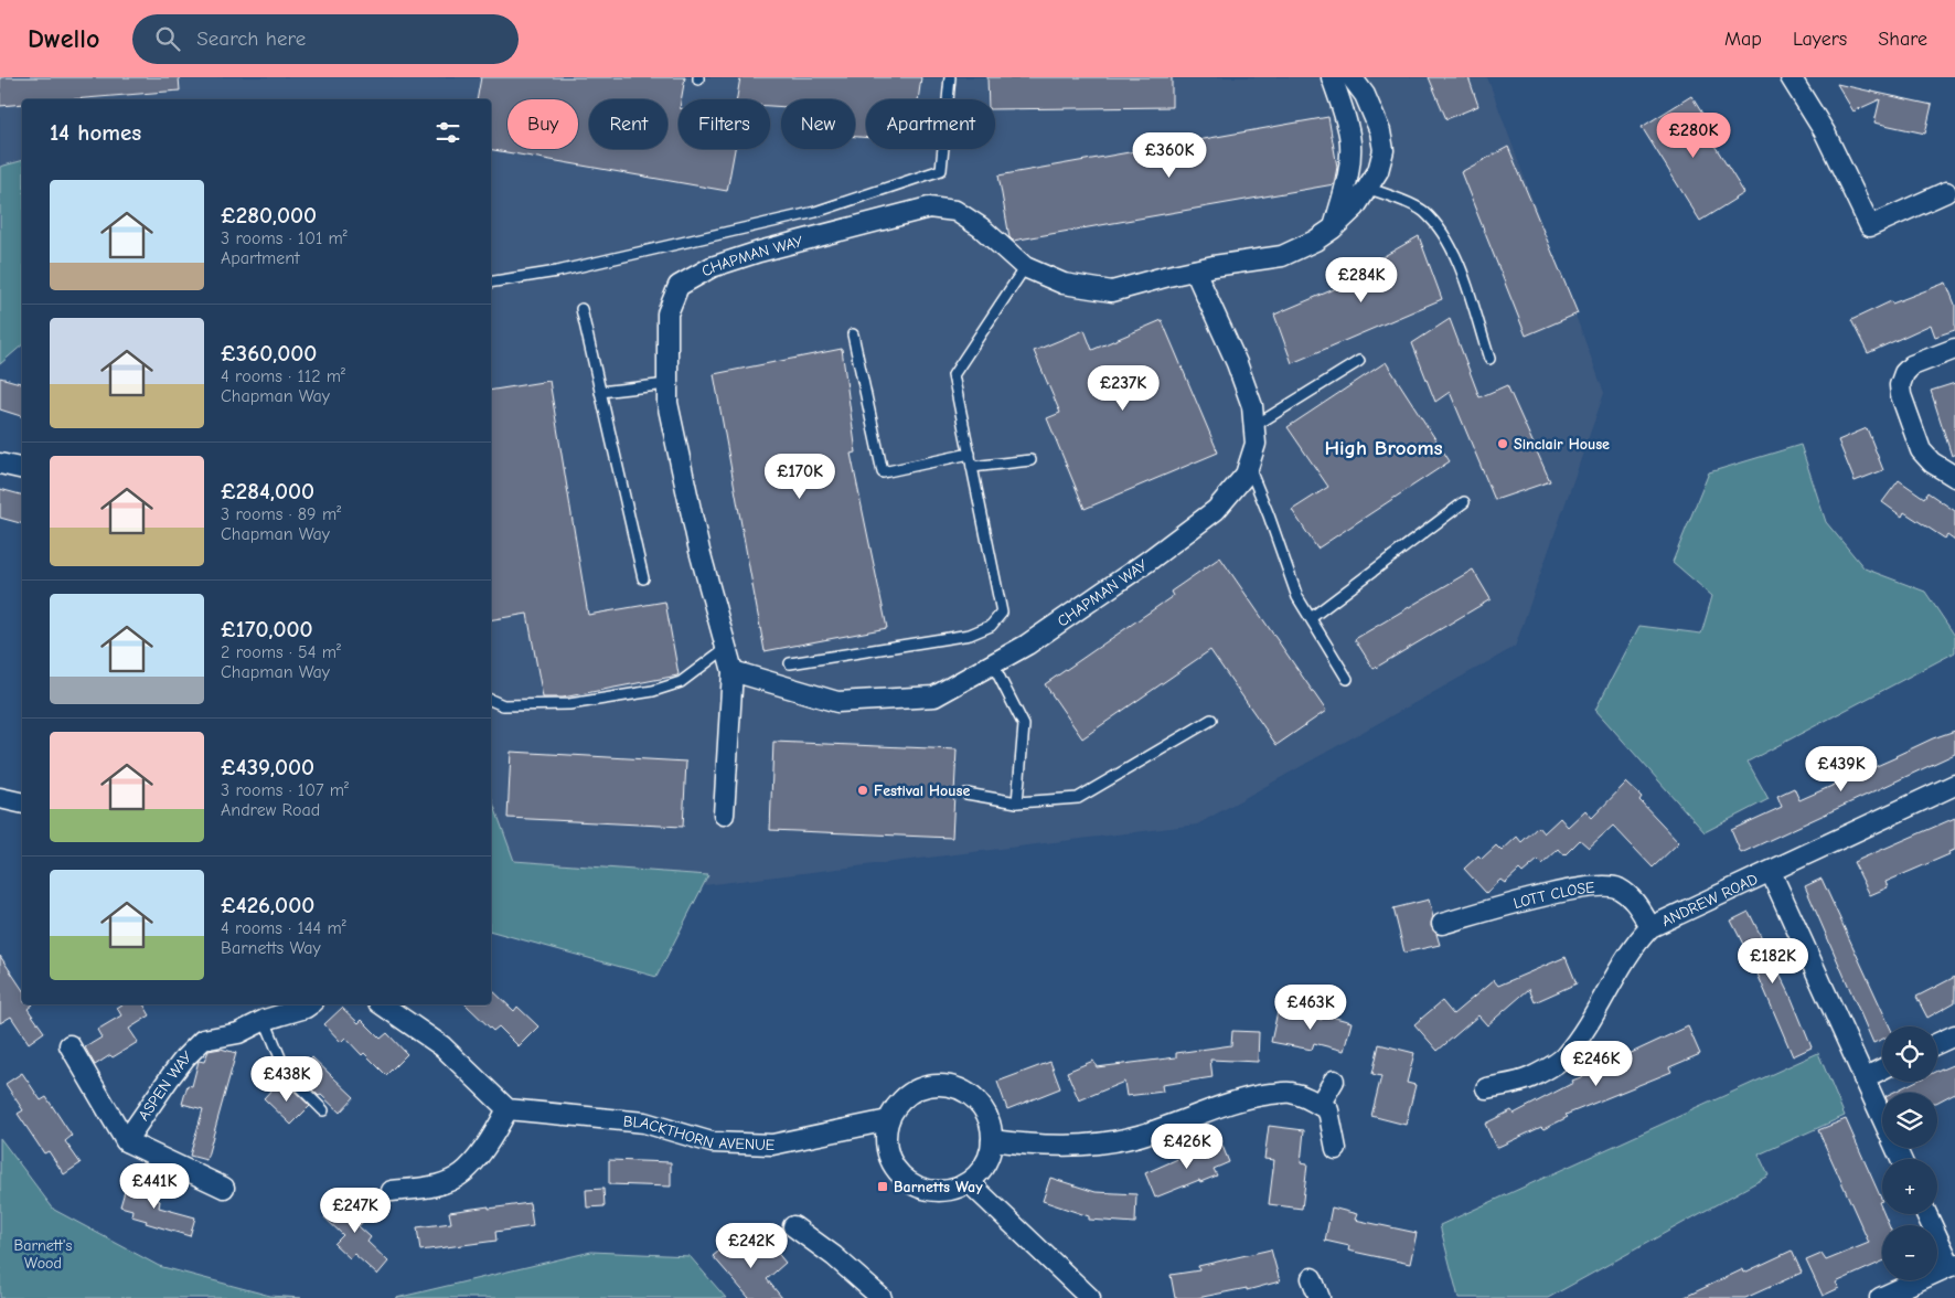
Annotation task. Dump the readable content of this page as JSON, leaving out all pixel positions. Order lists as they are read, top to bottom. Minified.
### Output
{"streets":{"street":["CHAPMAN WAY","LOTT CLOSE","ANDREW ROAD","ASPEN WAY","BLACKTHORN AVENUE"]},"crossings":[["LOTT CLOSE","ANDREW ROAD"]],"districts":["High Brooms"],"parks":["Barnett's Wood"],"places":{"other":["Sinclair House","Festival House"],"transit":["Barnetts Way"]},"page":{"header":"Dwello","search":"Search here","nav":["Map","Layers","Share"],"chip":["Buy","Rent","Filters","New","Apartment"],"heading":"14 homes","price":["£280K","£360K","£284K","£237K","£170K","£439K","£182K","£463K","£246K","£438K","£426K","£441K","£247K","£242K"],"list":[{"name":"£280,000","note":"3 rooms · 101 m² · Apartment"},{"name":"£360,000","note":"4 rooms · 112 m² · Chapman Way"},{"name":"£284,000","note":"3 rooms · 89 m² · Chapman Way"},{"name":"£170,000","note":"2 rooms · 54 m² · Chapman Way"},{"name":"£439,000","note":"3 rooms · 107 m² · Andrew Road"},{"name":"£426,000","note":"4 rooms · 144 m² · Barnetts Way"}],"map_buttons":["+","−"]}}
